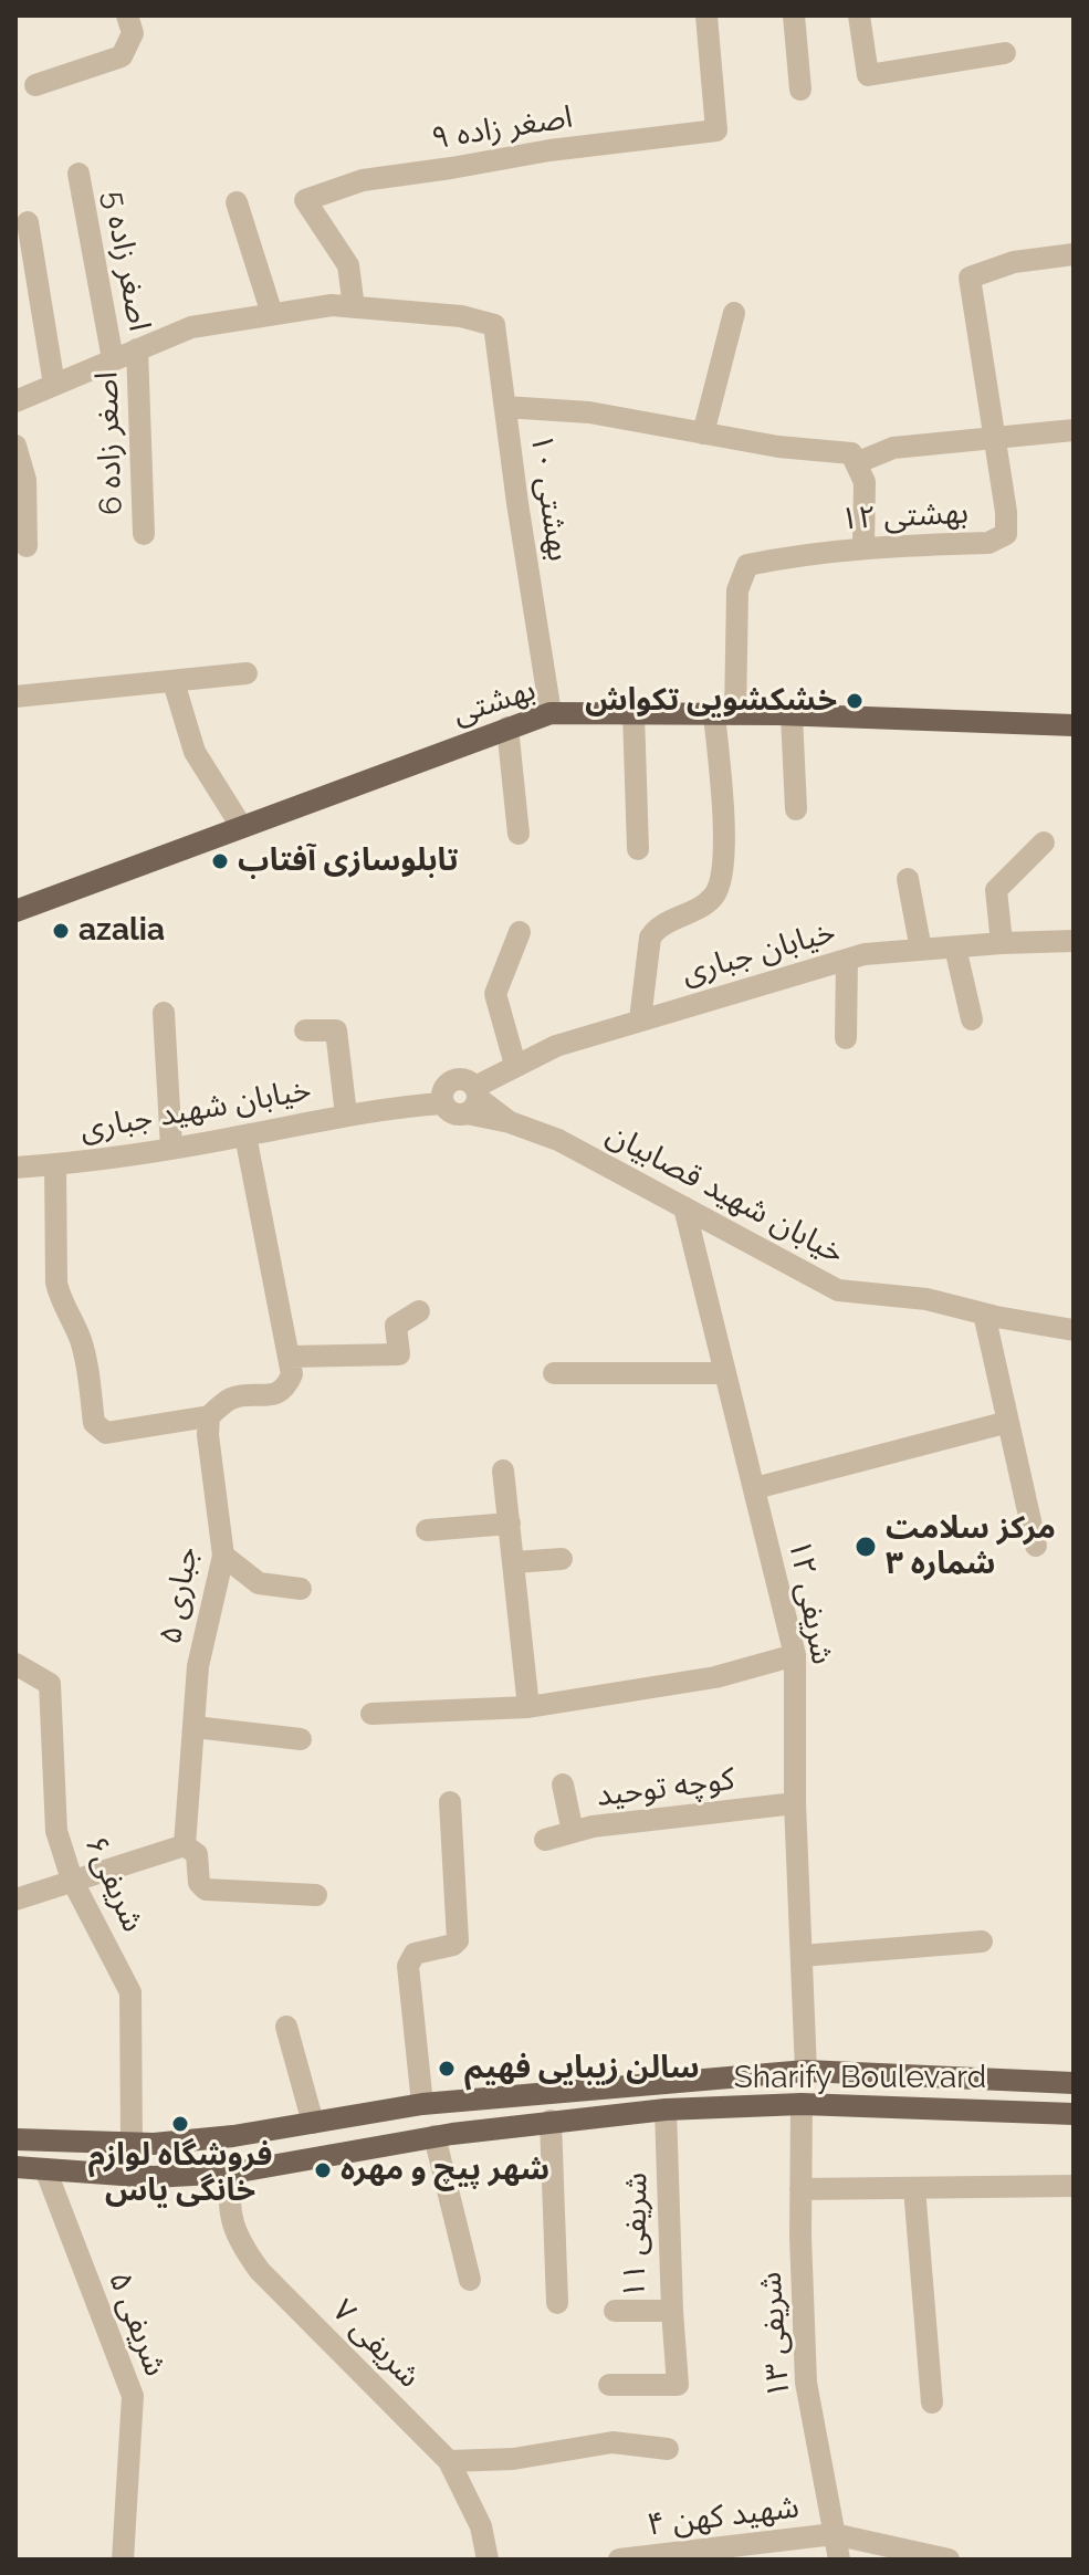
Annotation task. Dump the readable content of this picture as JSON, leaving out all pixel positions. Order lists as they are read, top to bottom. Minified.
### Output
{"streets":{"main road":["بهشتی","Sharify Boulevard"],"street":["اصغر زاده ۹","اصغر زاده 5","اصغر زاده 6","بهشتی ۱۰","بهشتی ۱۲","خیابان جباری","خیابان شهید جباری","خیابان شهید قصابیان","جباری ۵","شریفی ۱۲","کوچه توحید","شریفی۶","شریفی ۱۱","شریفی ۵","شریفی ۱۳","شریفی ۷","شهید کهن ۴"]},"crossings":[["اصغر زاده ۹","بهشتی ۱۰"],["بهشتی ۱۰","بهشتی"],["بهشتی ۱۲","بهشتی"],["خیابان جباری","خیابان شهید جباری"],["خیابان جباری","خیابان شهید قصابیان"],["خیابان شهید جباری","خیابان شهید قصابیان"],["خیابان شهید قصابیان","شریفی ۱۲"],["شریفی ۱۲","کوچه توحید"],["شریفی ۱۲","Sharify Boulevard"],["شریفی۶","Sharify Boulevard"],["Sharify Boulevard","شریفی ۱۱"],["Sharify Boulevard","شریفی ۵"],["Sharify Boulevard","شریفی ۱۳"],["Sharify Boulevard","شریفی ۷"],["شریفی ۱۳","شهید کهن ۴"]],"places":["خشکشویی تکواش","تابلوسازی آفتاب","azalia","مرکز سلامت شماره ۳","سالن زیبایی فهیم","فروشگاه لوازم خانگی یاس","شهر پیچ و مهره"]}
